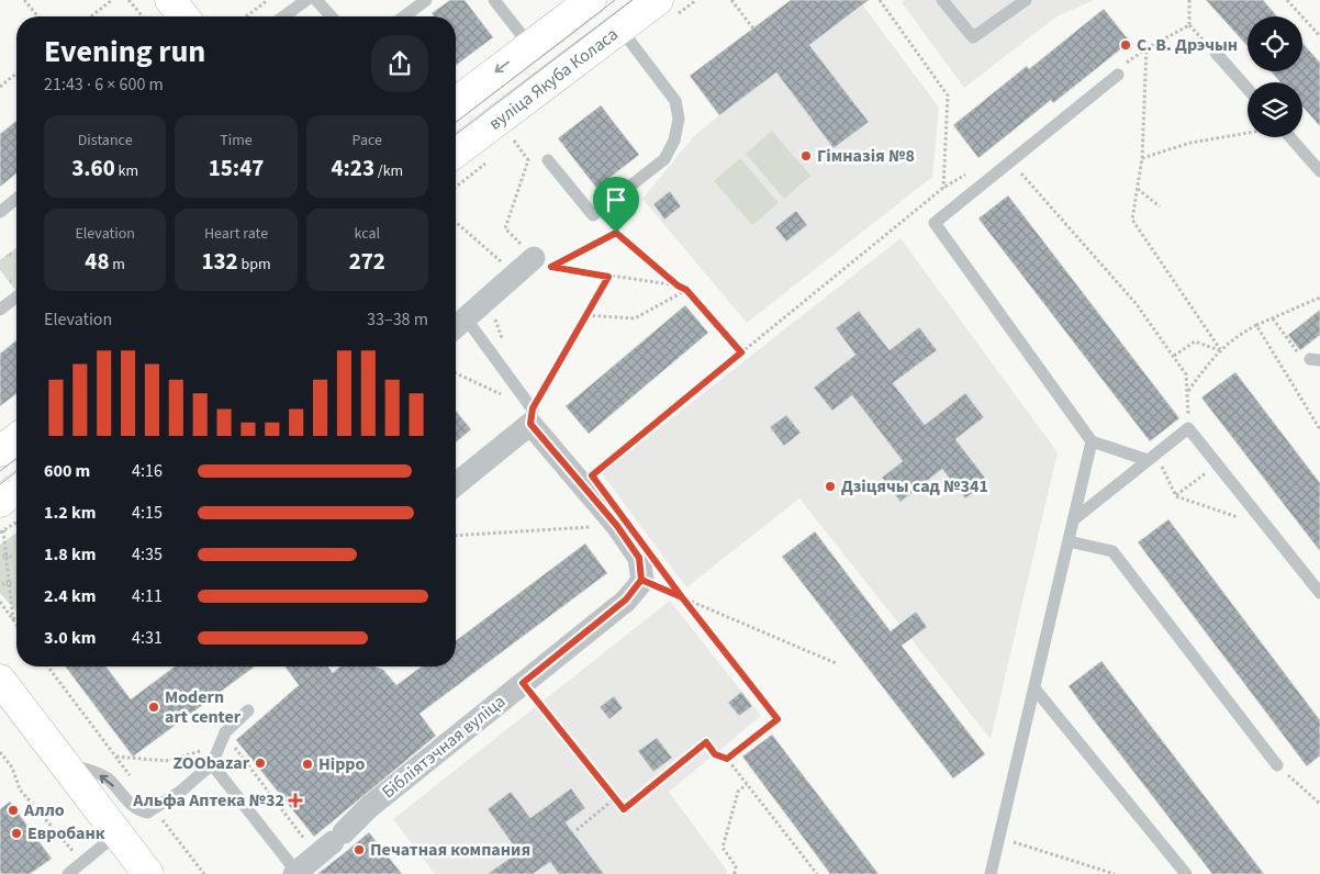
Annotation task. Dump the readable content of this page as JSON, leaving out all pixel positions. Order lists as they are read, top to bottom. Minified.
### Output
{"streets":{"main road":["вуліца Якуба Коласа"],"street":["Бібліятэчная вуліца"]},"places":{"other":["С. В. Дрэчын","Гімназія №8","Дзіцячы сад №341","Modern art center","ZOObazar","Hippo","Алло","Евробанк","Печатная компания"],"health":["Альфа Аптека №32"]},"page":{"heading":["Evening run","21:43 · 6 × 600 m"],"stats":[["Distance","3.60 km"],["Time","15:47"],["Pace","4:23 /km"],["Elevation","48 m"],["Heart rate","132 bpm"],["kcal","272"]],"chart":["Elevation","33–38 m"],"list":[{"name":"600 m","note":"4:16"},{"name":"1.2 km","note":"4:15"},{"name":"1.8 km","note":"4:35"},{"name":"2.4 km","note":"4:11"},{"name":"3.0 km","note":"4:31"}]}}
